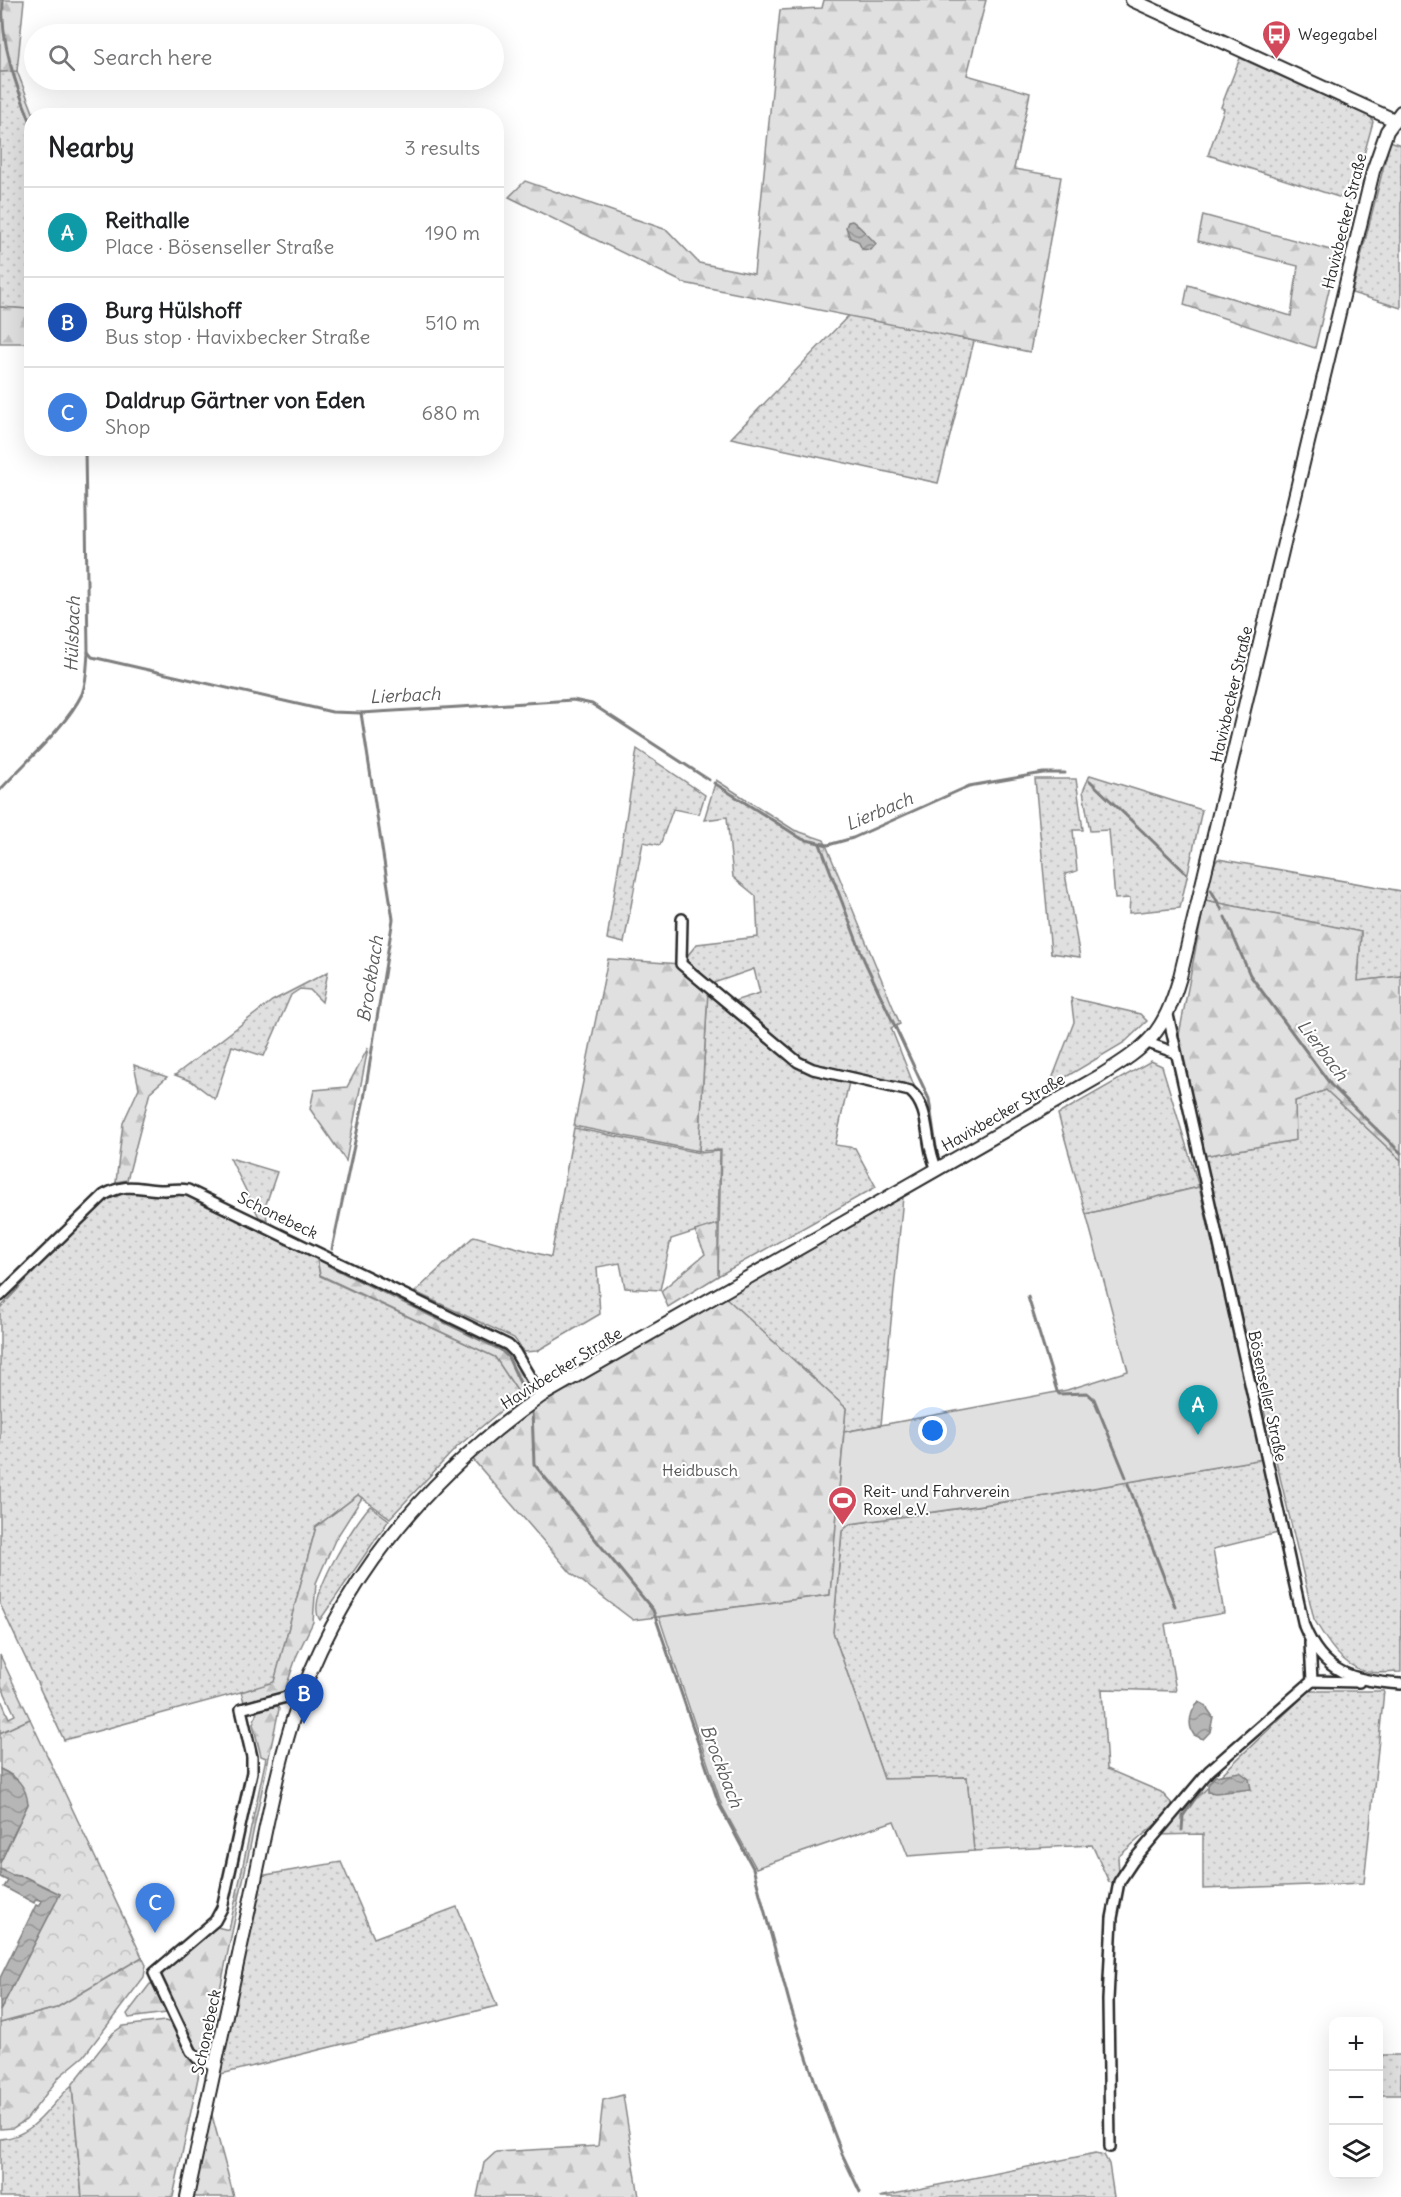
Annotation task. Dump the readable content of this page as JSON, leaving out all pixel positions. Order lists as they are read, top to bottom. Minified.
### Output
{"streets":{"main road":["Havixbecker Straße","Schonebeck"],"street":["Bösenseller Straße"]},"crossings":[["Havixbecker Straße","Schonebeck"],["Havixbecker Straße","Bösenseller Straße"]],"water":["Hülsbach","Lierbach","Brockbach"],"parks":["Heidbusch"],"places":{"bus stop":["Wegegabel"],"sports":["Reit- und Fahrverein Roxel e.V."]},"page":{"search":"Search here","heading":["Nearby","3 results"],"list":[{"mark":"A","name":"Reithalle","note":"Place · Bösenseller Straße","value":"190 m"},{"mark":"B","name":"Burg Hülshoff","note":"Bus stop · Havixbecker Straße","value":"510 m"},{"mark":"C","name":"Daldrup Gärtner von Eden","note":"Shop","value":"680 m"}],"pins":["A","B","C"],"map_buttons":["+","−"]}}
